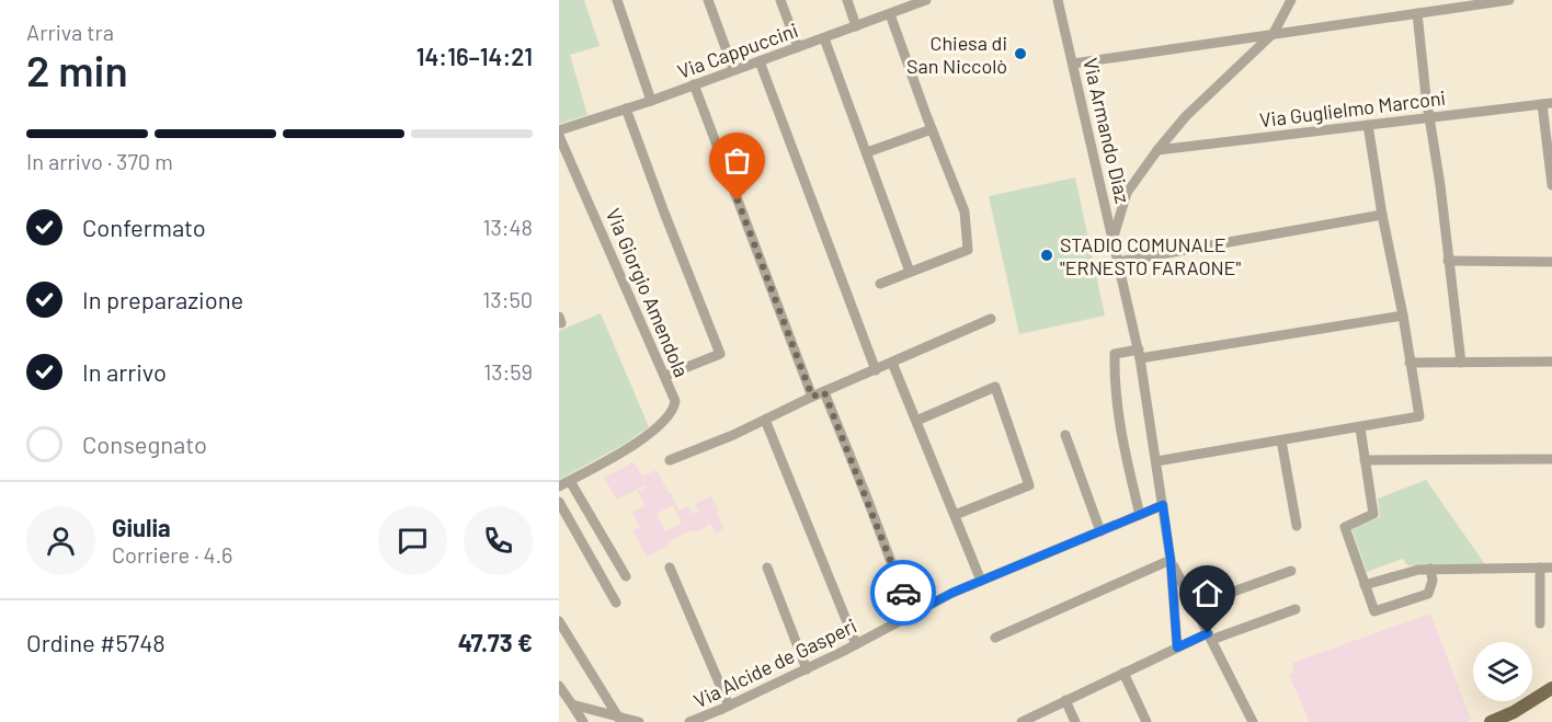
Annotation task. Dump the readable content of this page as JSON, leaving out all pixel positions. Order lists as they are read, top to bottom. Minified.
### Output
{"streets":{"street":["Via Cappuccini","Via Guglielmo Marconi","Via Armando Diaz","Via Giorgio Amendola","Via Alcide de Gasperi"]},"crossings":[["Via Armando Diaz","Via Alcide de Gasperi"]],"places":["Chiesa di San Niccolò","STADIO COMUNALE \"ERNESTO FARAONE\""],"page":{"heading":["2 min","Arriva tra","14:16–14:21"],"panel":["Giulia","Corriere · 4.6","Ordine #5748","47.73 €"],"bar":"In arrivo · 370 m","list":[["Confermato","13:48"],["In preparazione","13:50"],["In arrivo","13:59"],"Consegnato"]}}
